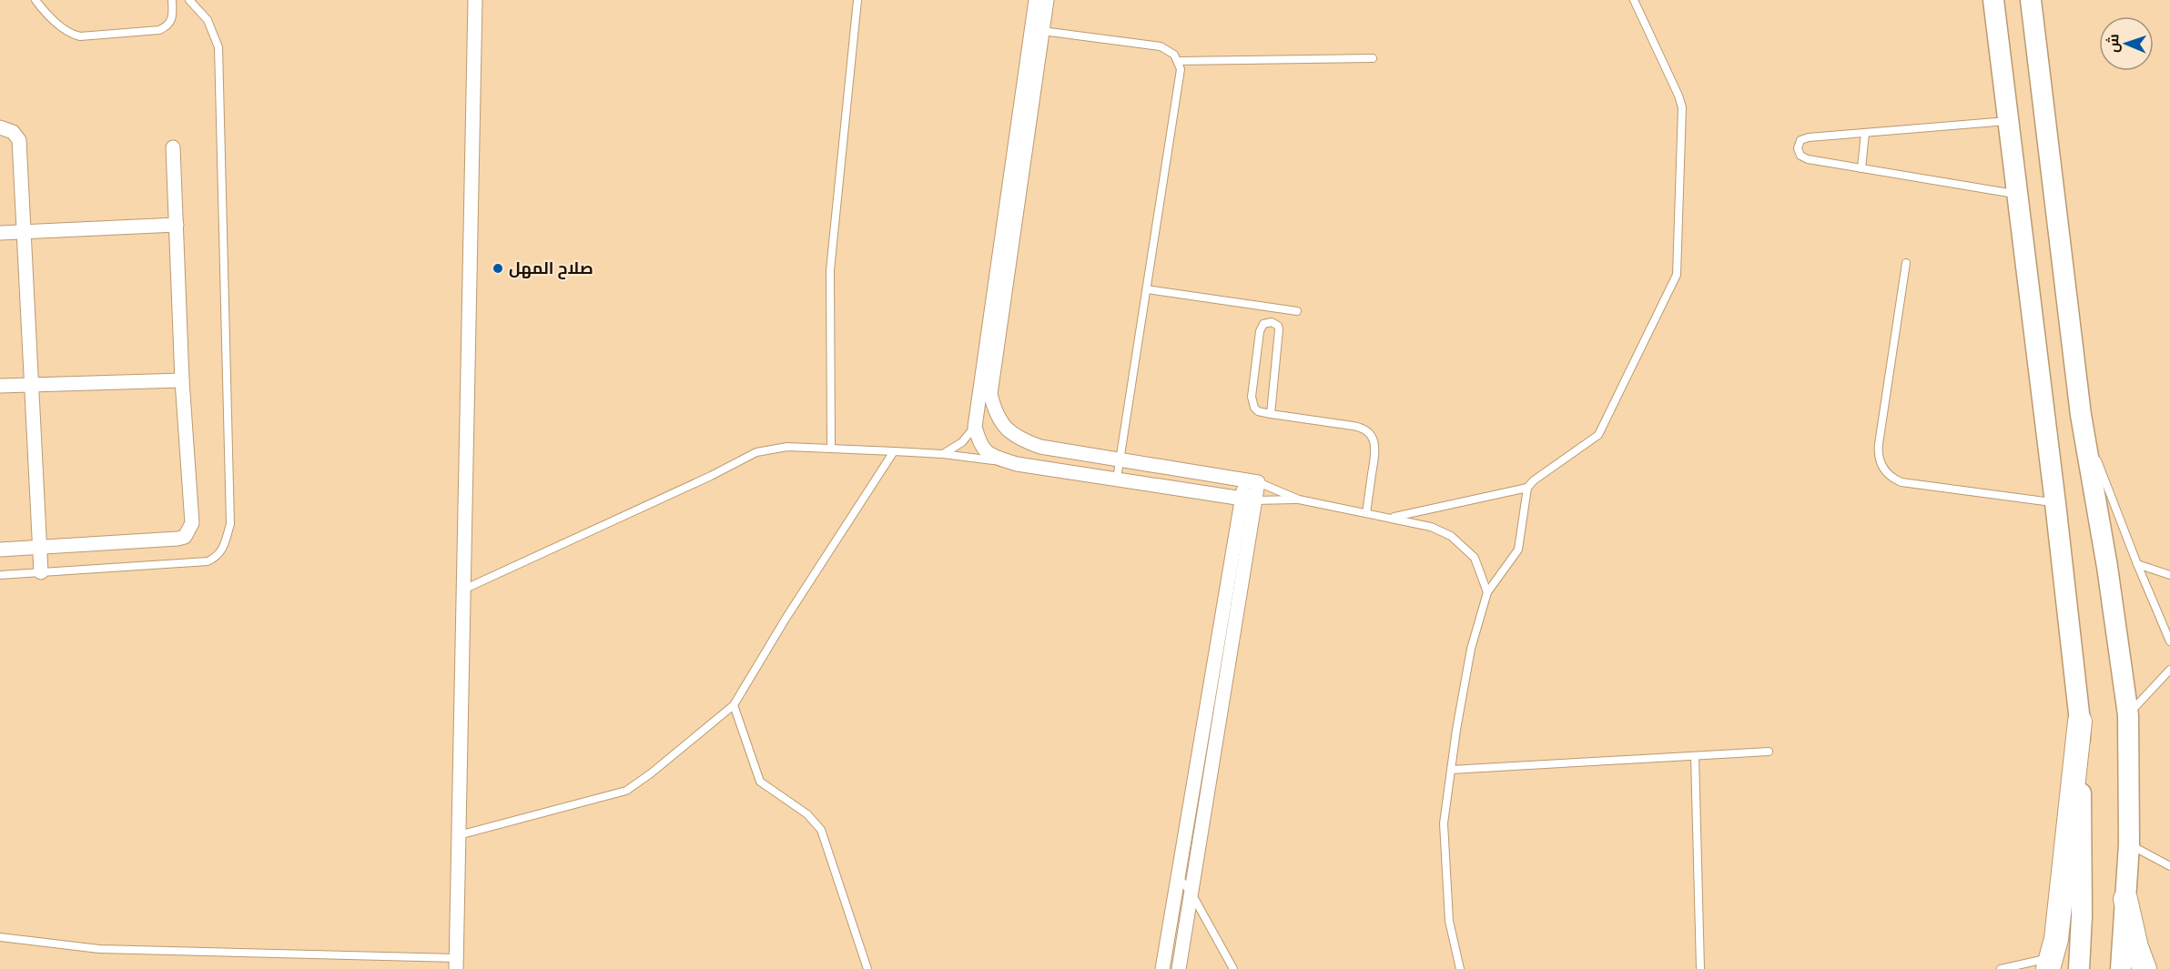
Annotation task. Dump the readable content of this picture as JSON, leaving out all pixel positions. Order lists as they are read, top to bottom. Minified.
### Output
{"places":["صلاح المهل"],"north":"left"}
